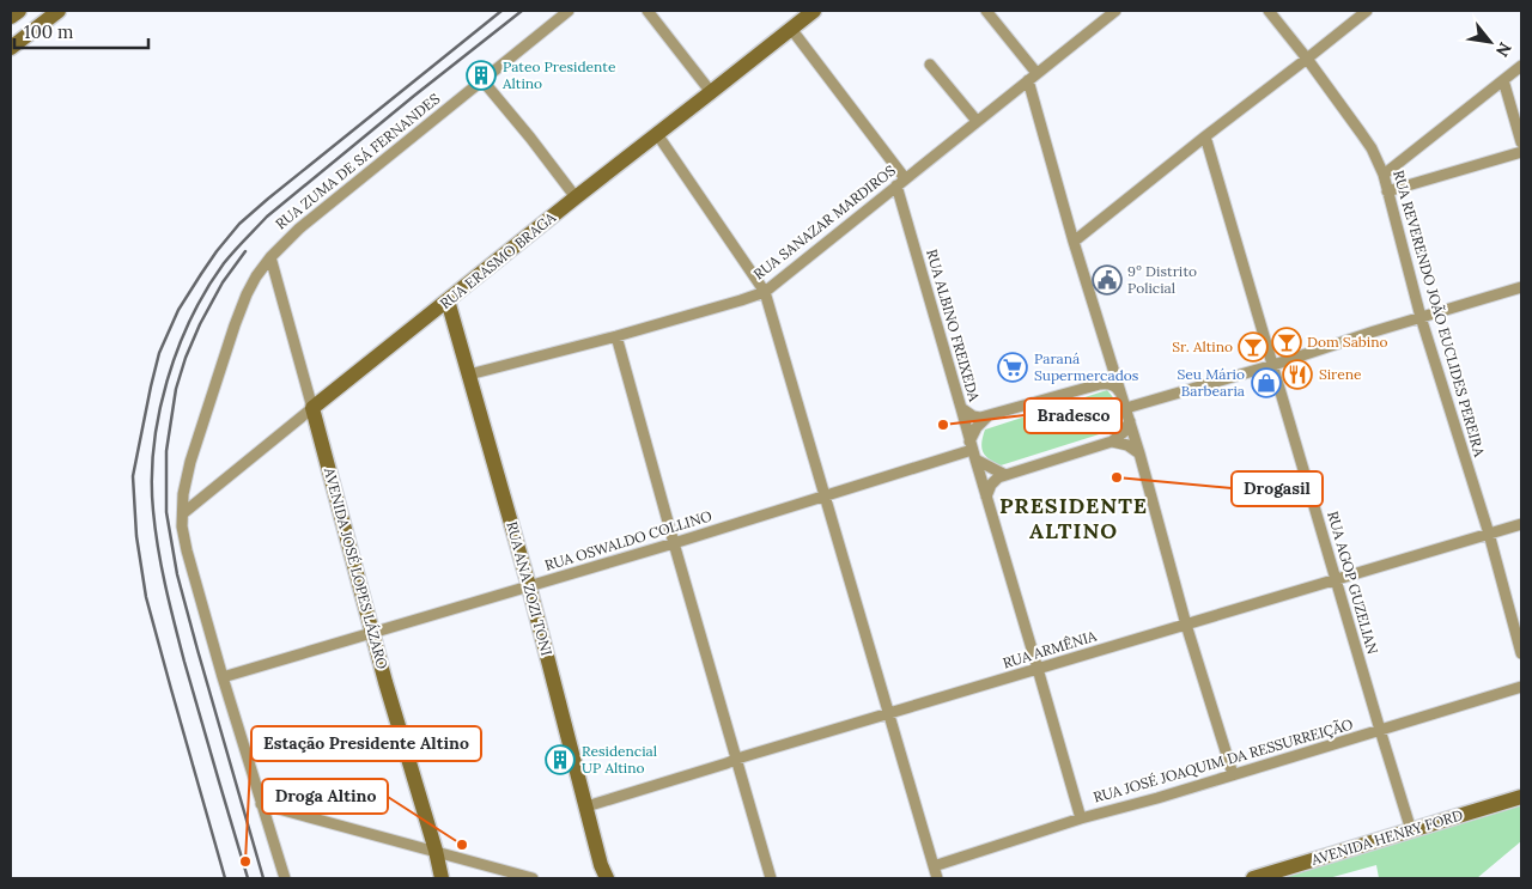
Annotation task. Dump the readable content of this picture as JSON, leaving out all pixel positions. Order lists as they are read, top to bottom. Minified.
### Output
{"streets":{"street":["RUA ZUMA DE SÁ FERNANDES","RUA SANAZAR MARDIROS","RUA ERASMO BRAGA","RUA REVERENDO JOÃO EUCLIDES PEREIRA","RUA ALBINO FREIXEDA","RUA OSWALDO COLLINO","AVENIDA JOSÉ LOPES LÁZARO","RUA AGOP GUZELIAN","RUA ANA ZOZI TONI","RUA ARMÊNIA","RUA JOSÉ JOAQUIM DA RESSURREIÇÃO","AVENIDA HENRY FORD"]},"crossings":[["RUA ZUMA DE SÁ FERNANDES","RUA ERASMO BRAGA"],["RUA ZUMA DE SÁ FERNANDES","RUA OSWALDO COLLINO"],["RUA ZUMA DE SÁ FERNANDES","AVENIDA JOSÉ LOPES LÁZARO"],["RUA SANAZAR MARDIROS","RUA ALBINO FREIXEDA"],["RUA SANAZAR MARDIROS","RUA ANA ZOZI TONI"],["RUA ERASMO BRAGA","AVENIDA JOSÉ LOPES LÁZARO"],["RUA ERASMO BRAGA","RUA ANA ZOZI TONI"],["RUA REVERENDO JOÃO EUCLIDES PEREIRA","RUA ARMÊNIA"],["RUA ALBINO FREIXEDA","RUA OSWALDO COLLINO"],["RUA ALBINO FREIXEDA","RUA ARMÊNIA"],["RUA ALBINO FREIXEDA","RUA JOSÉ JOAQUIM DA RESSURREIÇÃO"],["RUA OSWALDO COLLINO","AVENIDA JOSÉ LOPES LÁZARO"],["RUA OSWALDO COLLINO","RUA ANA ZOZI TONI"],["RUA AGOP GUZELIAN","RUA ARMÊNIA"],["RUA AGOP GUZELIAN","RUA JOSÉ JOAQUIM DA RESSURREIÇÃO"],["RUA AGOP GUZELIAN","AVENIDA HENRY FORD"],["RUA ANA ZOZI TONI","RUA ARMÊNIA"]],"districts":["PRESIDENTE ALTINO"],"places":{"building":["Pateo Presidente Altino","Residencial UP Altino"],"public building":["9º Distrito Policial"],"bar":["Dom Sabino","Sr. Altino"],"supermarket":["Paraná Supermercados"],"restaurant":["Sirene"],"shop":["Seu Mário Barbearia"],"other":["Bradesco","Drogasil","Droga Altino","Estação Presidente Altino"]},"scale_bar":"100 m","north":"bottom right"}
